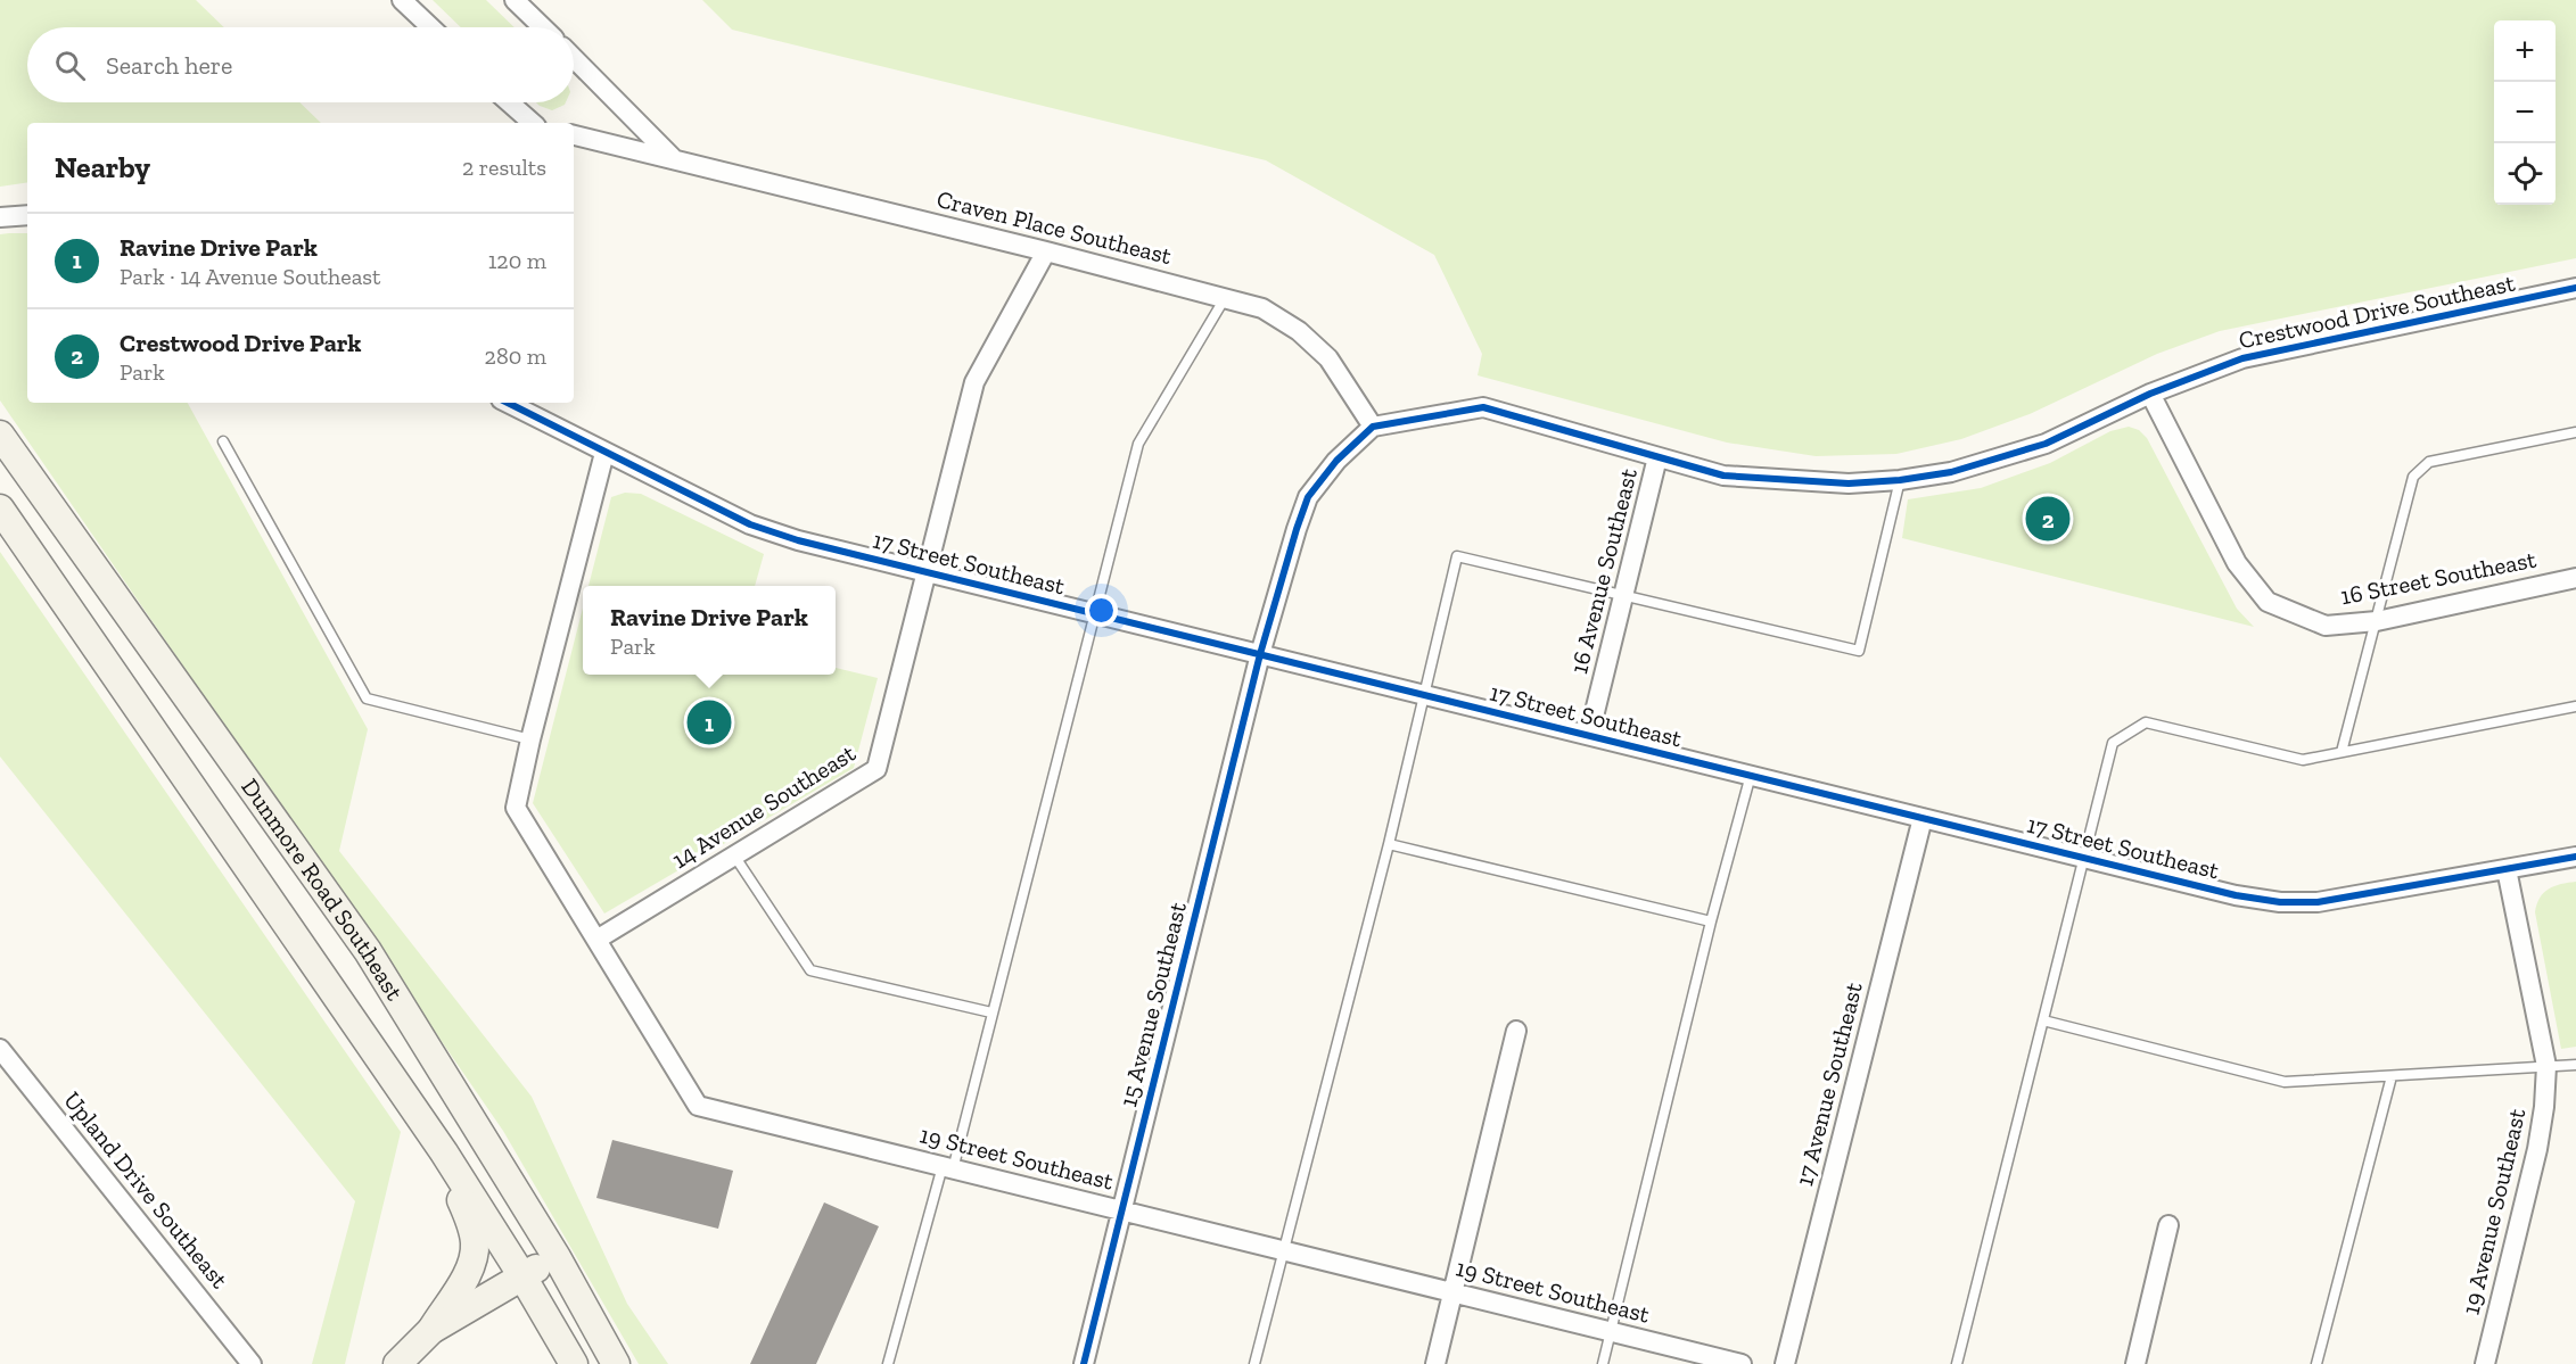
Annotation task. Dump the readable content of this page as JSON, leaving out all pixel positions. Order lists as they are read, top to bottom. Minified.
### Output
{"streets":{"main road":["Dunmore Road Southeast"],"street":["Craven Place Southeast","Crestwood Drive Southeast","17 Street Southeast","16 Avenue Southeast","16 Street Southeast","14 Avenue Southeast","15 Avenue Southeast","17 Avenue Southeast","19 Street Southeast","Upland Drive Southeast","19 Avenue Southeast"]},"crossings":[["Craven Place Southeast","Crestwood Drive Southeast"],["Craven Place Southeast","14 Avenue Southeast"],["Crestwood Drive Southeast","16 Avenue Southeast"],["Crestwood Drive Southeast","16 Street Southeast"],["17 Street Southeast","16 Avenue Southeast"],["17 Street Southeast","14 Avenue Southeast"],["17 Street Southeast","15 Avenue Southeast"],["17 Street Southeast","17 Avenue Southeast"],["17 Street Southeast","19 Avenue Southeast"],["14 Avenue Southeast","19 Street Southeast"],["15 Avenue Southeast","19 Street Southeast"]],"page":{"map_buttons":["+","−"],"search":"Search here","heading":["Nearby","2 results"],"list":[{"mark":"1","name":"Ravine Drive Park","note":"Park · 14 Avenue Southeast","value":"120 m"},{"mark":"2","name":"Crestwood Drive Park","note":"Park","value":"280 m"}],"pins":["2","1"],"popup":["Ravine Drive Park","Park"]}}
